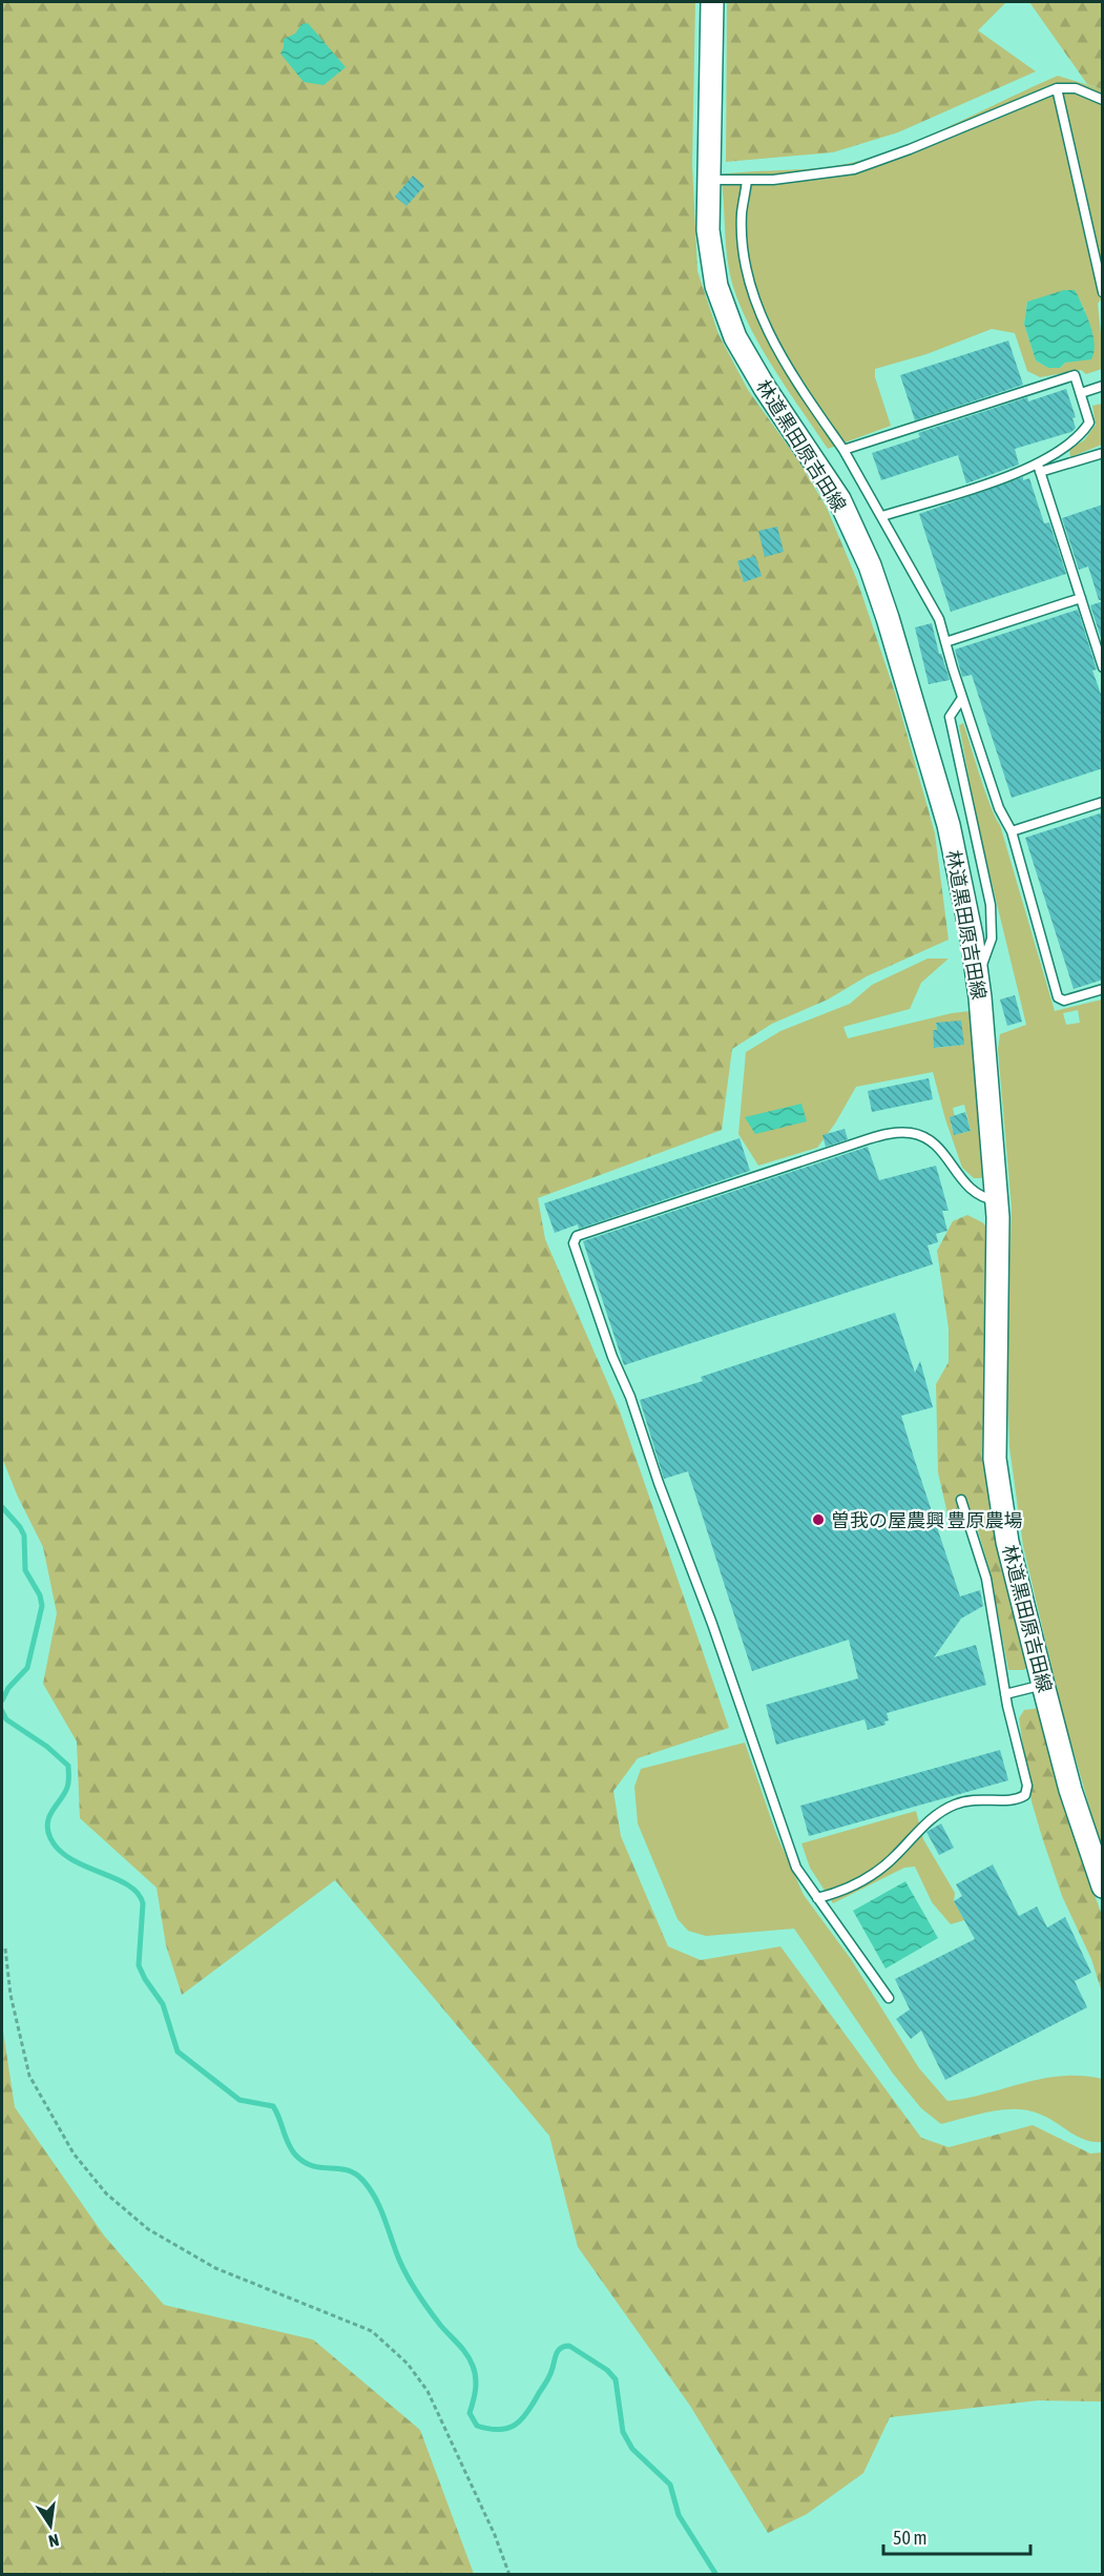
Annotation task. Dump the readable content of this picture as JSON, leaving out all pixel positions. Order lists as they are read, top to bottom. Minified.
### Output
{"streets":{"street":["林道黒田原吉田線"]},"places":["曽我の屋農興 豊原農場"],"scale_bar":"50 m","north":"bottom"}
